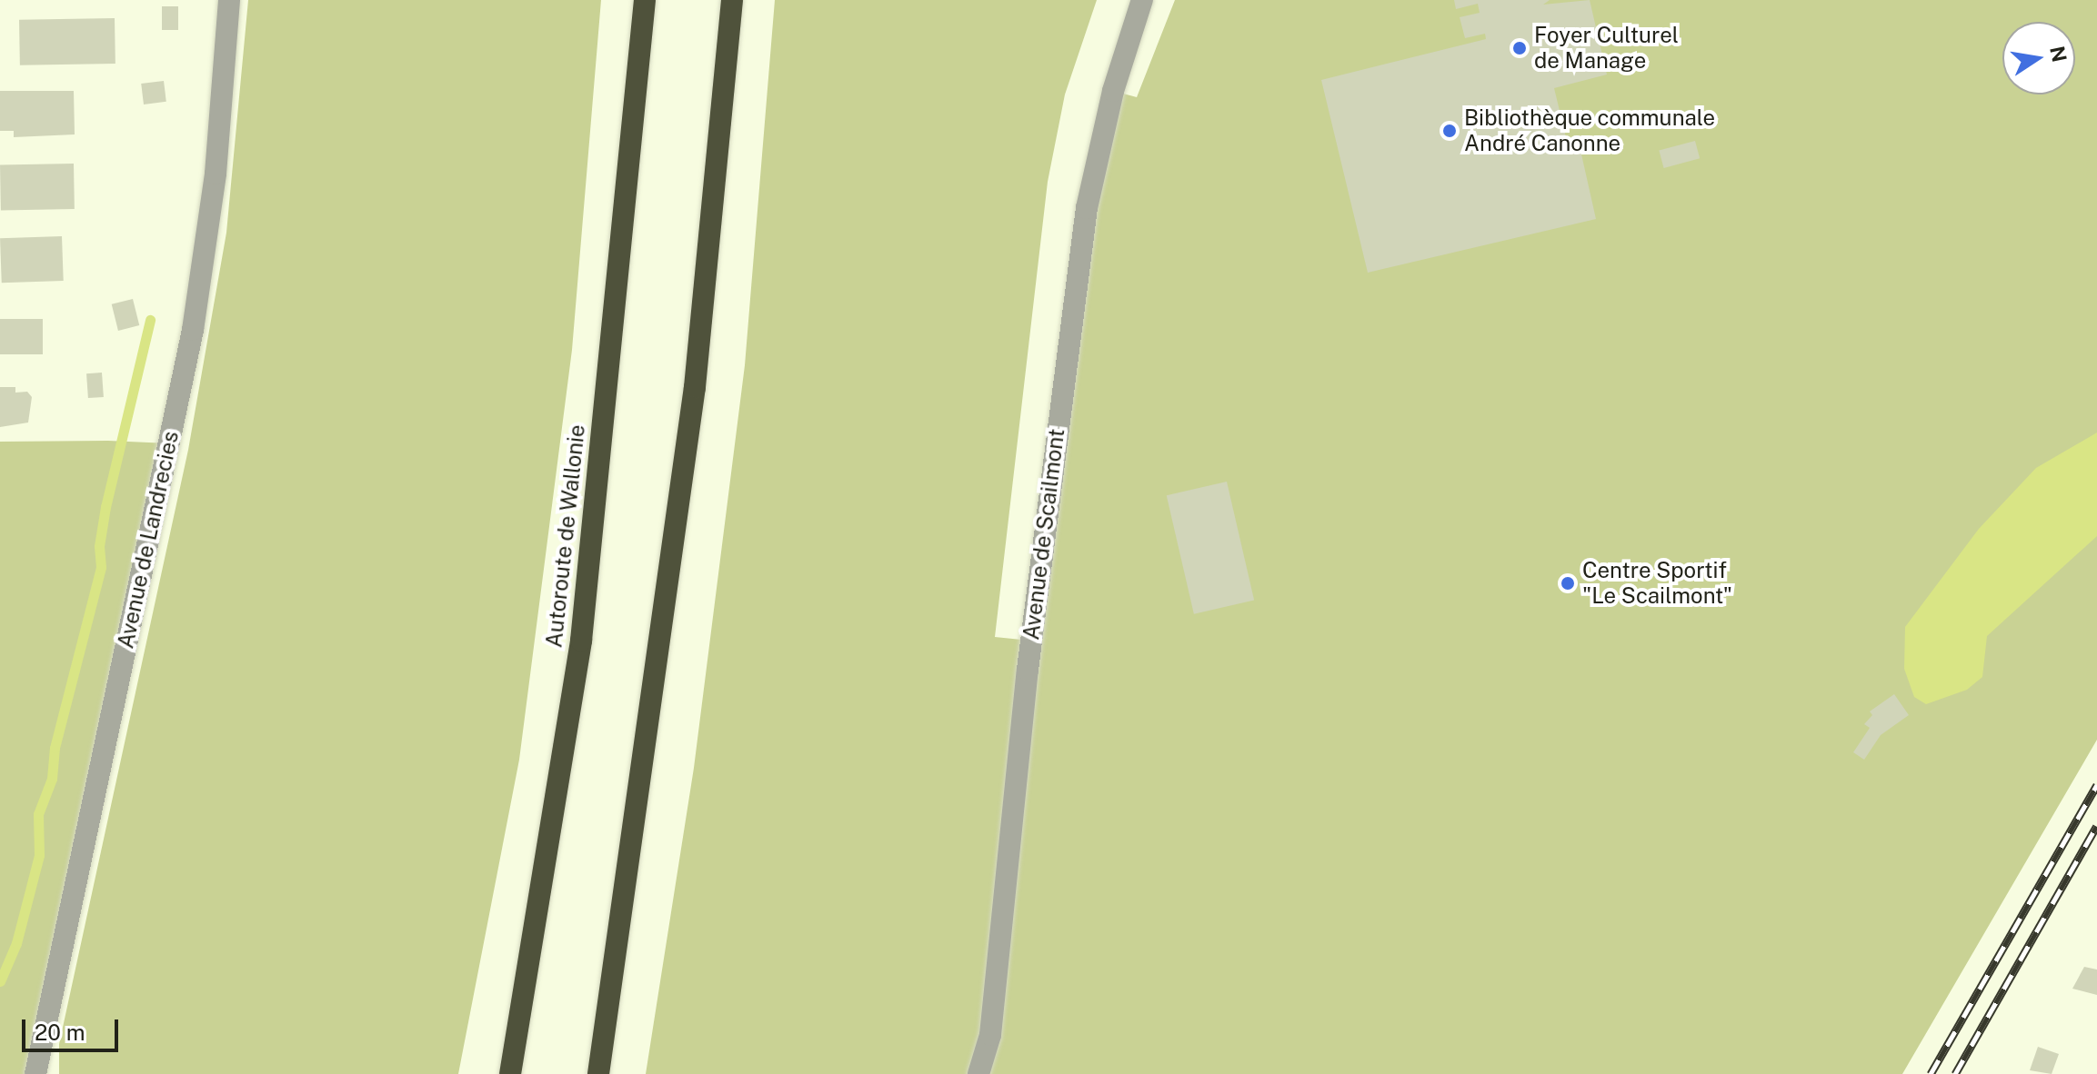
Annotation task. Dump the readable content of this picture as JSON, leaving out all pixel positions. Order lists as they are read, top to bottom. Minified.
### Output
{"streets":{"highway":["Autoroute de Wallonie"],"street":["Avenue de Scailmont","Avenue de Landrecies"]},"places":["Foyer Culturel de Manage","Bibliothèque communale André Canonne","Centre Sportif \"Le Scailmont\""],"scale_bar":"20 m","north":"right"}
